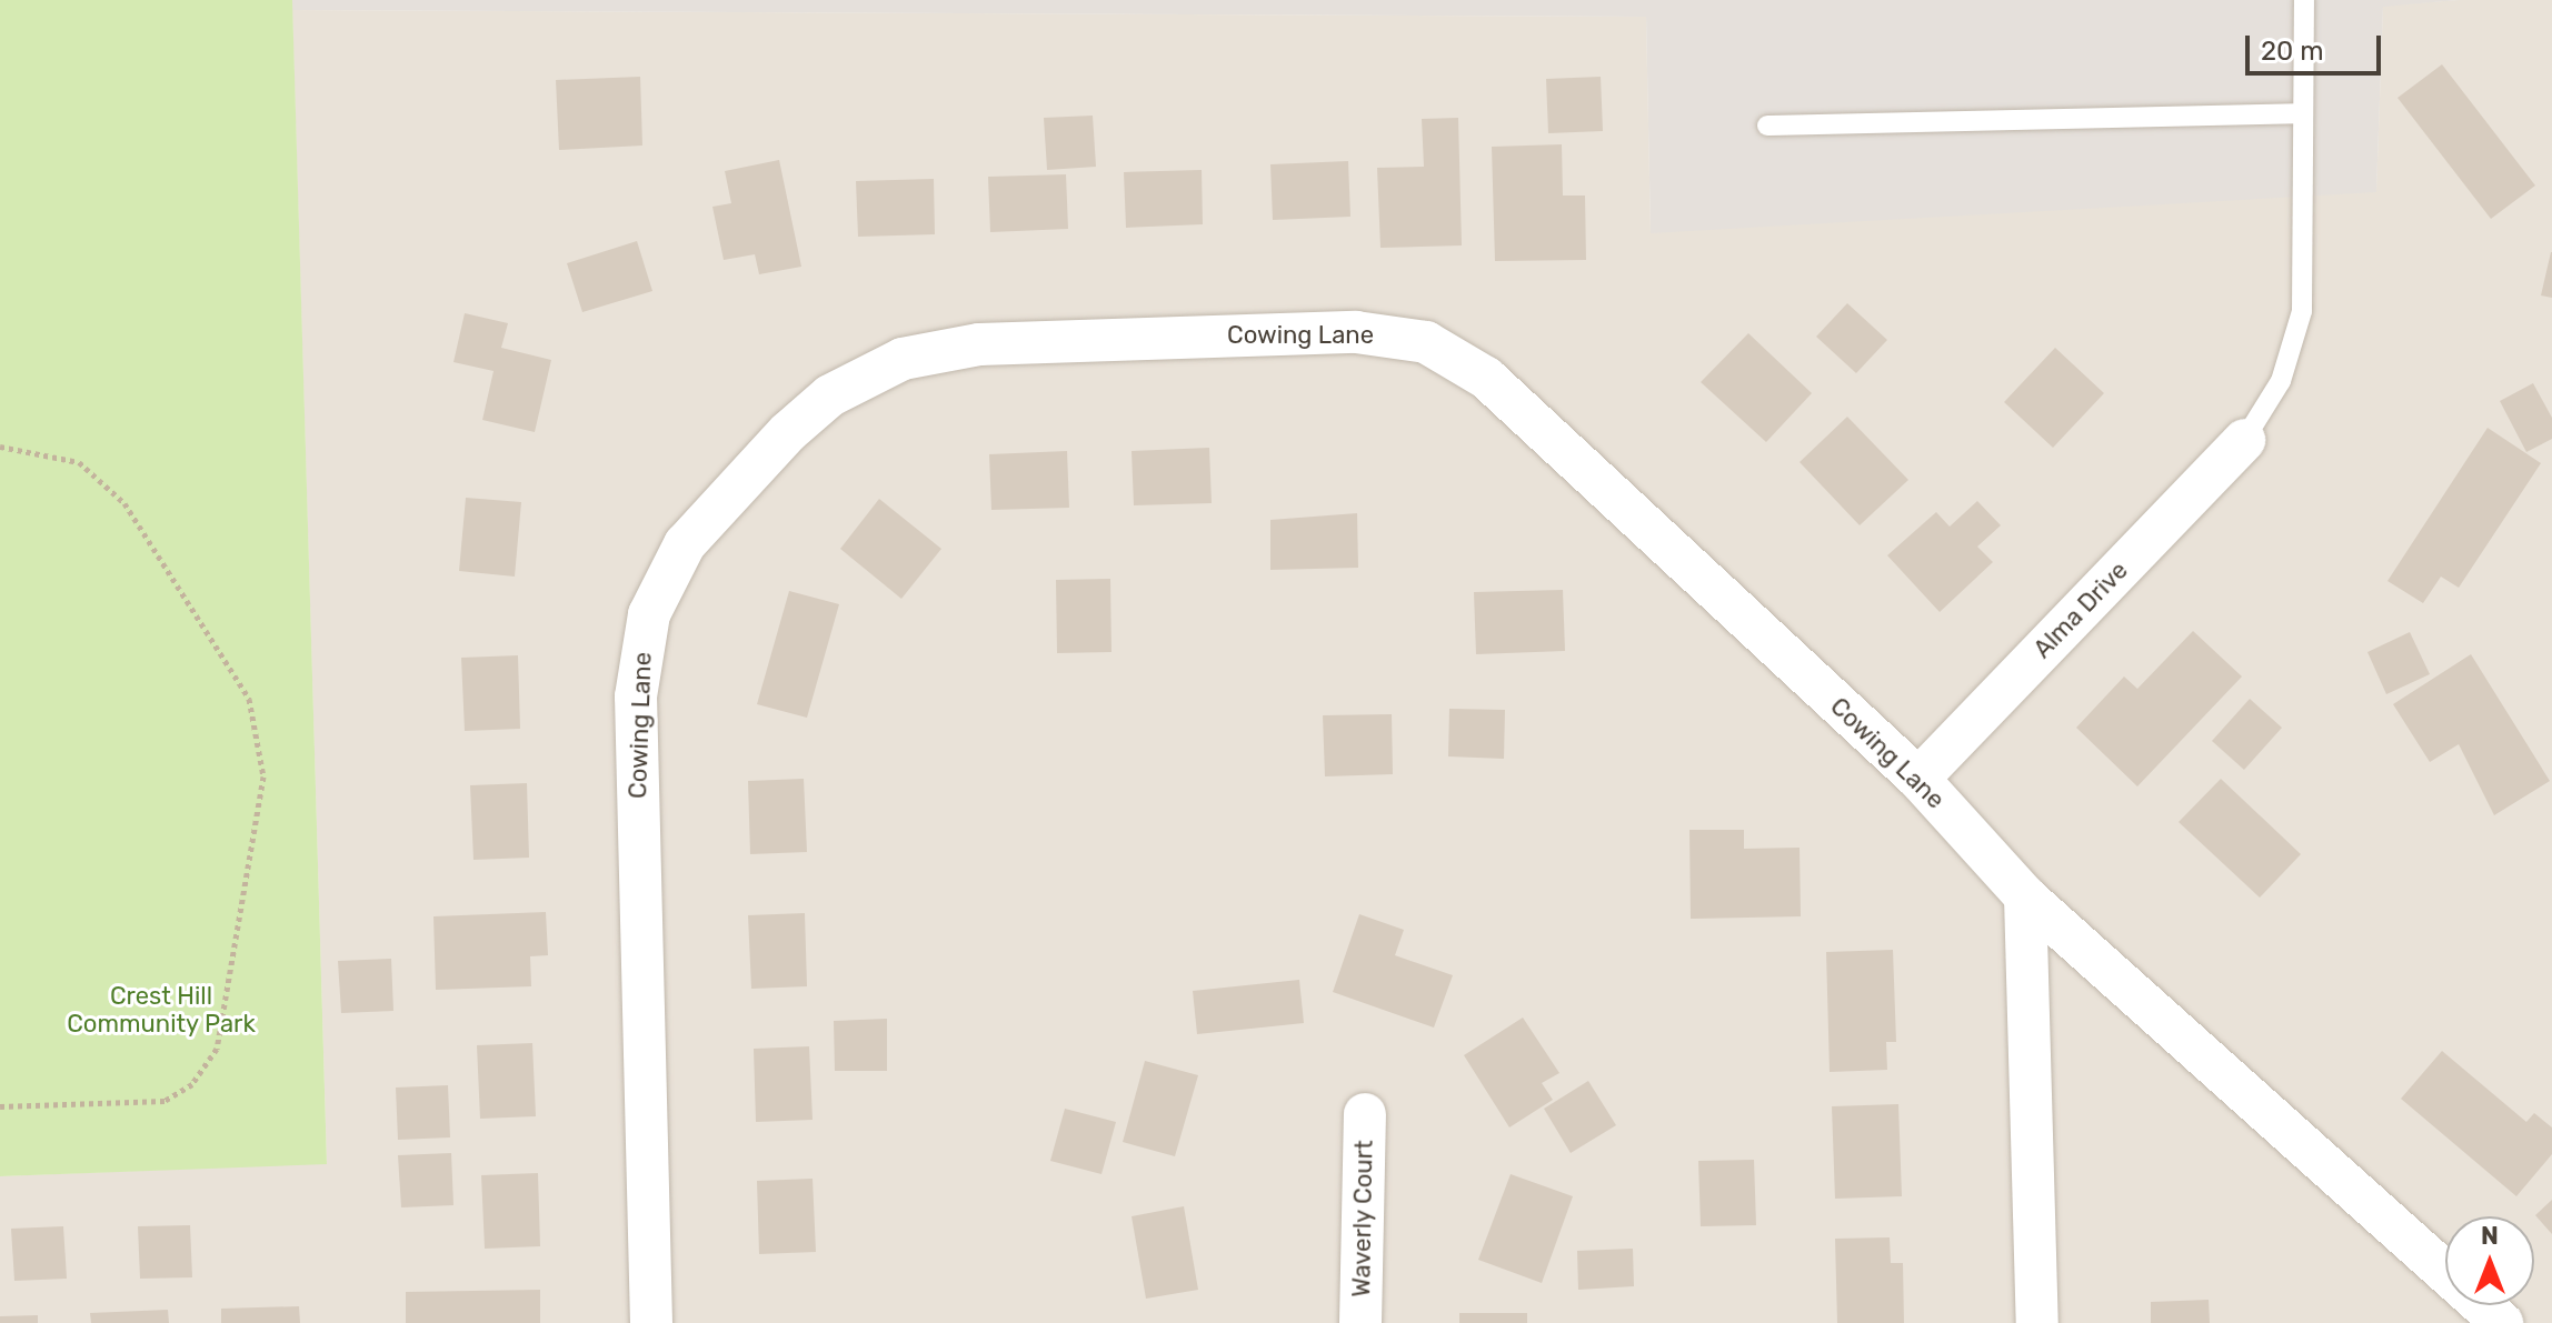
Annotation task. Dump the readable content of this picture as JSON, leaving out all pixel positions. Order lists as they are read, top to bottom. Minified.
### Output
{"streets":{"street":["Cowing Lane","Alma Drive","Waverly Court"]},"crossings":[["Cowing Lane","Alma Drive"]],"parks":["Crest Hill Community Park"],"scale_bar":"20 m","north":"top"}
